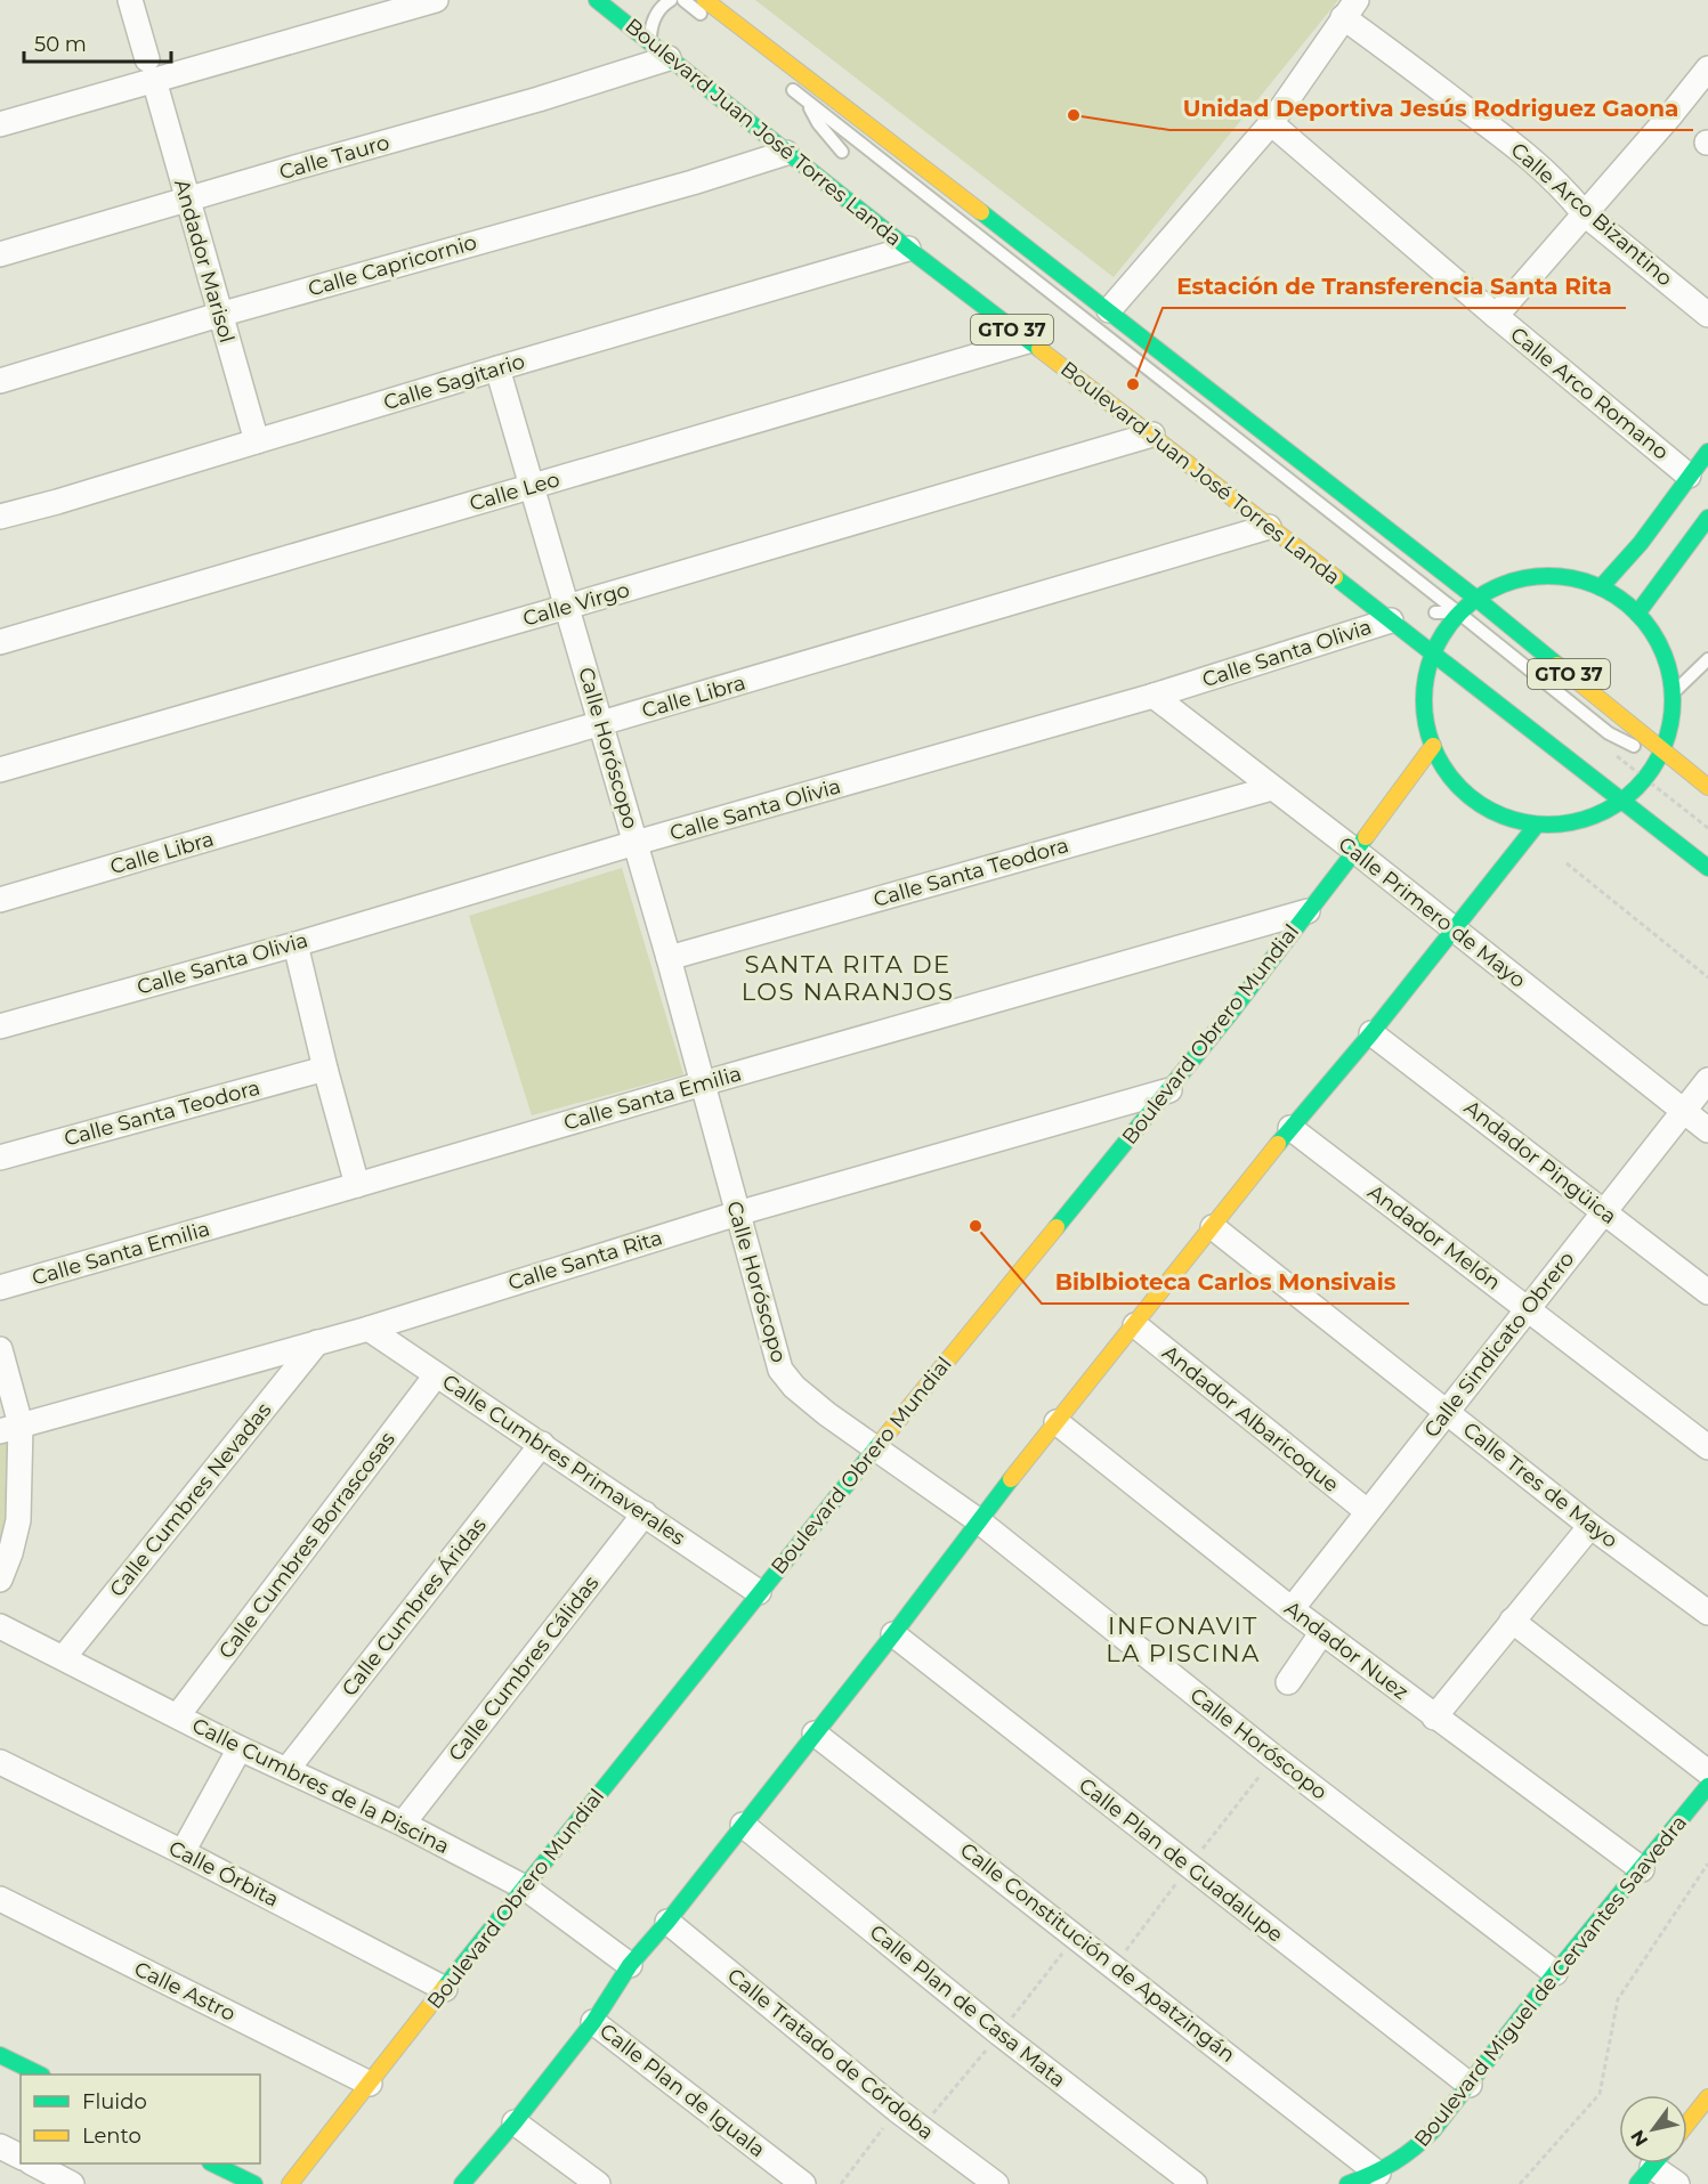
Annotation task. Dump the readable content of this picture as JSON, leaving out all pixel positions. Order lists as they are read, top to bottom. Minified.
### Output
{"streets":{"street":["Boulevard Juan José Torres Landa","Calle Tauro","Calle Arco Bizantino","Andador Marisol","Calle Capricornio","GTO 37","Calle Sagitario","Calle Arco Romano","Calle Leo","Calle Virgo","Calle Santa Olivia","Calle Libra","Calle Horóscopo","Calle Santa Teodora","Calle Primero de Mayo","Boulevard Obrero Mundial","Calle Santa Emilia","Andador Pingüica","Andador Melón","Calle Santa Rita","Calle Sindicato Obrero","Andador Albaricoque","Calle Cumbres Primaverales","Calle Tres de Mayo","Calle Cumbres Nevadas","Calle Cumbres Borrascosas","Calle Cumbres Áridas","Andador Nuez","Calle Cumbres Cálidas","Calle Cumbres de la Piscina","Calle Plan de Guadalupe","Calle Órbita","Calle Constitución de Apatzingán","Boulevard Miguel de Cervantes Saavedra","Calle Astro","Calle Plan de Casa Mata","Calle Tratado de Córdoba","Calle Plan de Iguala"]},"crossings":[["Boulevard Juan José Torres Landa","Calle Tauro"],["Boulevard Juan José Torres Landa","Calle Capricornio"],["Boulevard Juan José Torres Landa","Calle Sagitario"],["Boulevard Juan José Torres Landa","Calle Leo"],["Boulevard Juan José Torres Landa","Calle Virgo"],["Boulevard Juan José Torres Landa","Calle Santa Olivia"],["Boulevard Juan José Torres Landa","Calle Libra"],["Calle Tauro","Andador Marisol"],["Andador Marisol","Calle Capricornio"],["Andador Marisol","Calle Sagitario"],["Calle Sagitario","Calle Horóscopo"],["Calle Leo","Calle Horóscopo"],["Calle Virgo","Calle Horóscopo"],["Calle Santa Olivia","Calle Horóscopo"],["Calle Santa Olivia","Calle Primero de Mayo"],["Calle Libra","Calle Horóscopo"],["Calle Horóscopo","Calle Santa Teodora"],["Calle Horóscopo","Boulevard Obrero Mundial"],["Calle Horóscopo","Calle Santa Emilia"],["Calle Horóscopo","Calle Santa Rita"],["Calle Horóscopo","Boulevard Miguel de Cervantes Saavedra"],["Calle Santa Teodora","Calle Primero de Mayo"],["Calle Primero de Mayo","Boulevard Obrero Mundial"],["Calle Primero de Mayo","Calle Sindicato Obrero"],["Boulevard Obrero Mundial","Calle Santa Emilia"],["Boulevard Obrero Mundial","Calle Santa Rita"],["Boulevard Obrero Mundial","Calle Cumbres Primaverales"],["Boulevard Obrero Mundial","Calle Cumbres de la Piscina"],["Boulevard Obrero Mundial","Calle Órbita"],["Boulevard Obrero Mundial","Calle Astro"],["Andador Pingüica","Calle Sindicato Obrero"],["Andador Melón","Calle Sindicato Obrero"],["Calle Santa Rita","Calle Cumbres Primaverales"],["Calle Santa Rita","Calle Cumbres Nevadas"],["Calle Sindicato Obrero","Andador Albaricoque"],["Calle Sindicato Obrero","Calle Tres de Mayo"],["Calle Sindicato Obrero","Andador Nuez"],["Calle Cumbres Primaverales","Calle Cumbres Borrascosas"],["Calle Cumbres Primaverales","Calle Cumbres Áridas"],["Calle Cumbres Primaverales","Calle Cumbres Cálidas"],["Calle Cumbres Nevadas","Calle Cumbres de la Piscina"],["Calle Cumbres Borrascosas","Calle Cumbres de la Piscina"],["Calle Cumbres Áridas","Calle Cumbres de la Piscina"],["Andador Nuez","Boulevard Miguel de Cervantes Saavedra"],["Calle Cumbres Cálidas","Calle Cumbres de la Piscina"],["Calle Plan de Guadalupe","Boulevard Miguel de Cervantes Saavedra"],["Calle Constitución de Apatzingán","Boulevard Miguel de Cervantes Saavedra"]],"districts":["SANTA RITA DE LOS NARANJOS","INFONAVIT LA PISCINA"],"places":["Unidad Deportiva Jesús Rodriguez Gaona","Estación de Transferencia Santa Rita","Biblbioteca Carlos Monsivais"],"legend":["Fluido","Lento"],"scale_bar":"50 m","north":"bottom left"}
